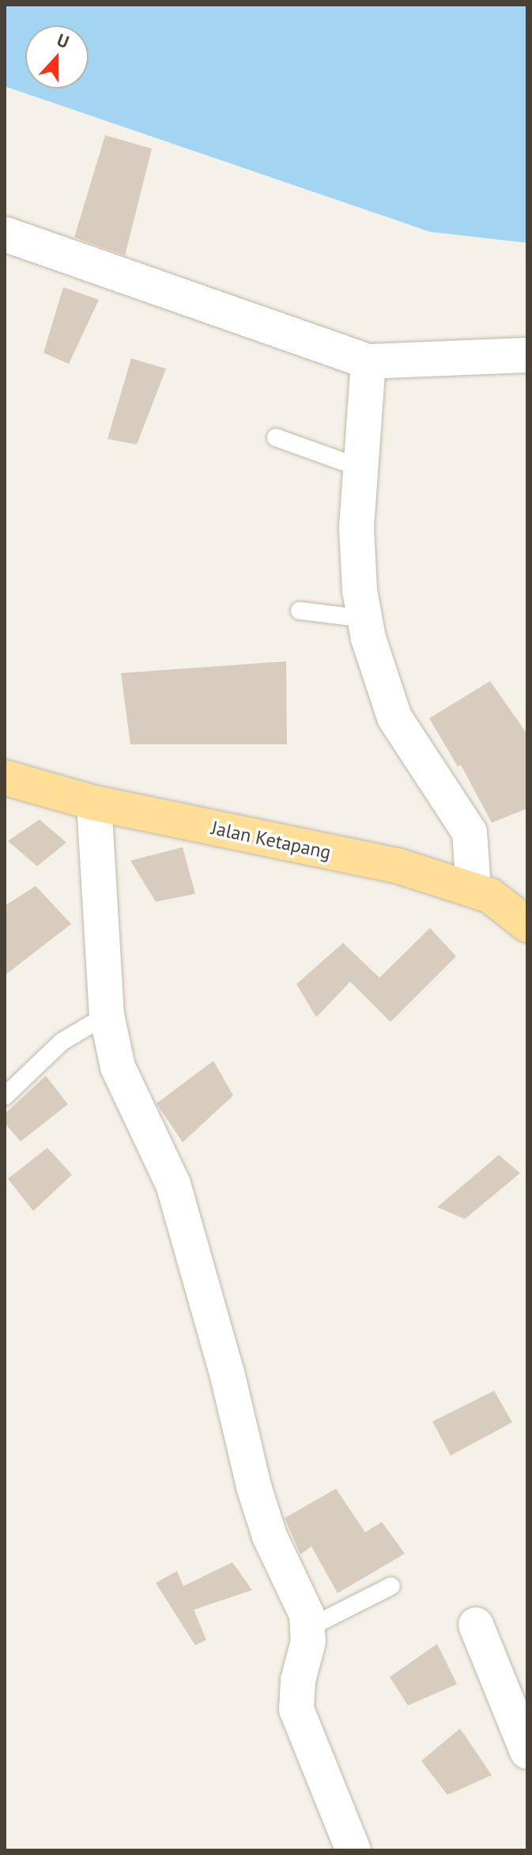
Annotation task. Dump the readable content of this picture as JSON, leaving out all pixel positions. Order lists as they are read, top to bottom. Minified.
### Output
{"streets":{"main road":["Jalan Ketapang"]},"north":"top"}
